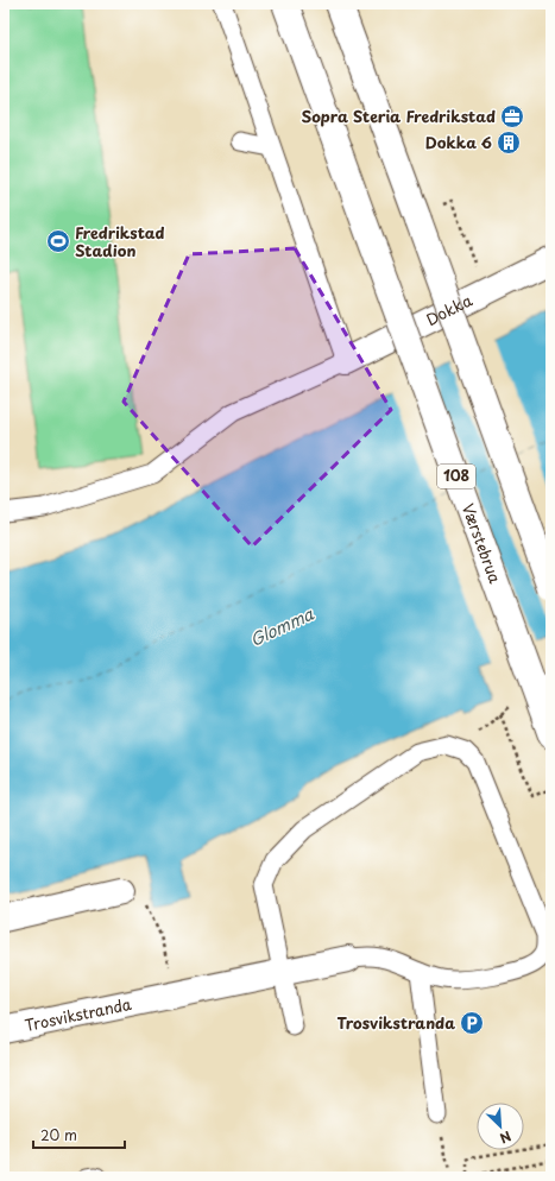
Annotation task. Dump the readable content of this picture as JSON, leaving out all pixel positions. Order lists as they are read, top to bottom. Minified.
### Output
{"streets":{"main road":["Dokka","108","Værstebrua","Trosvikstranda"]},"water":["Glomma"],"places":{"office":["Sopra Steria Fredrikstad"],"building":["Dokka 6"],"sports":["Fredrikstad Stadion"],"parking":["Trosvikstranda"]},"scale_bar":"20 m","north":"bottom right"}
